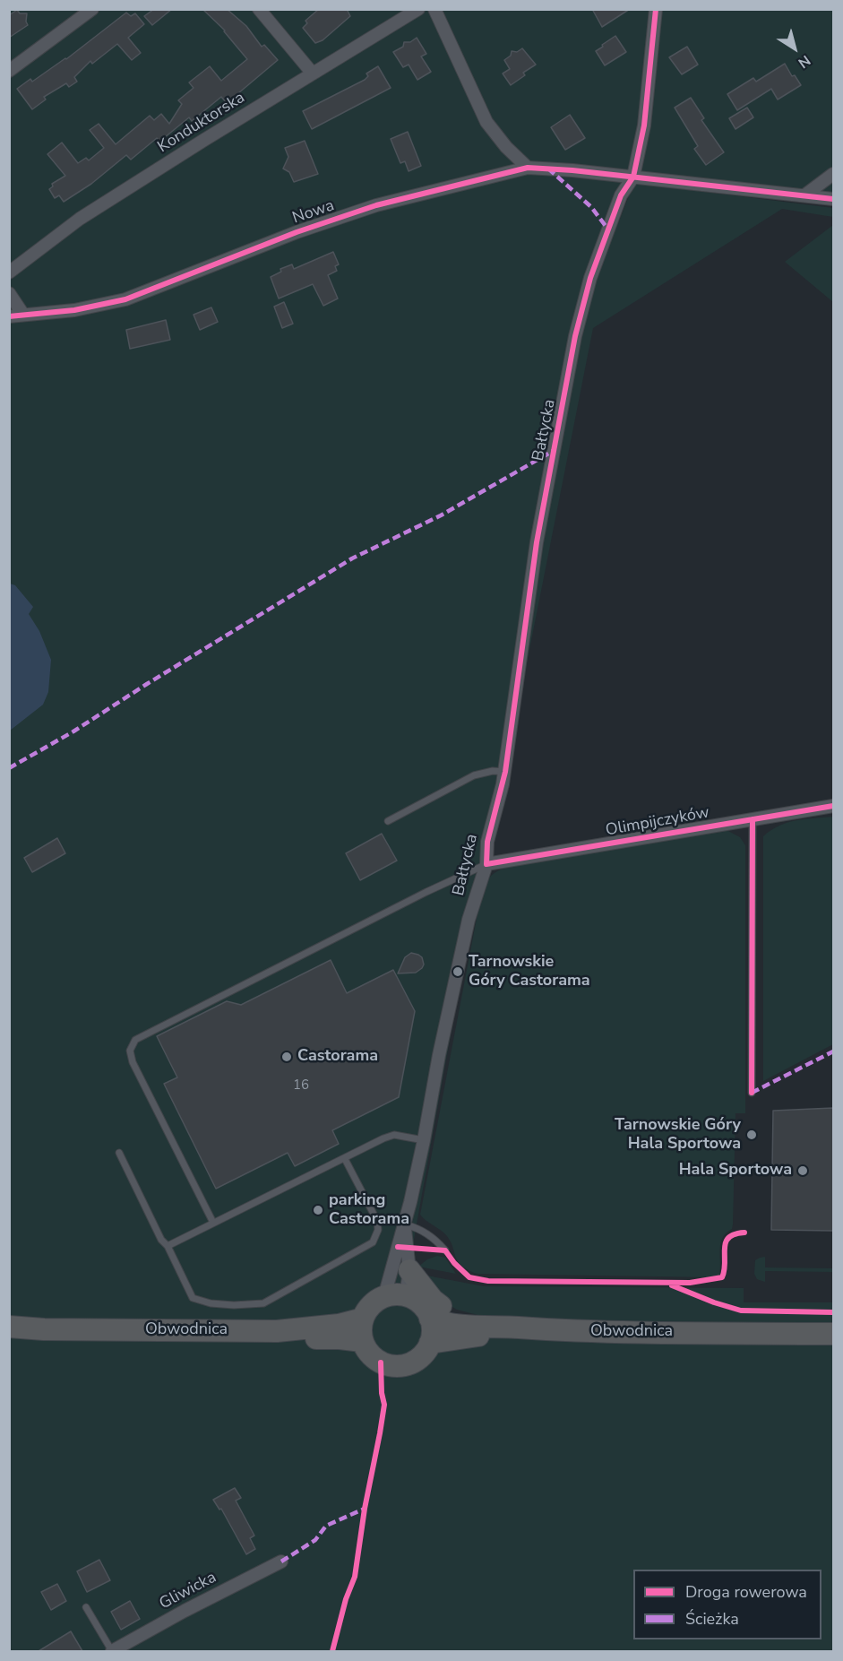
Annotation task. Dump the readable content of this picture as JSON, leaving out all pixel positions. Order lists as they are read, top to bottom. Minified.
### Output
{"streets":{"highway":["Obwodnica"],"street":["Konduktorska","Nowa","Bałtycka","Olimpijczyków","Gliwicka"]},"crossings":[["Nowa","Bałtycka"],["Bałtycka","Olimpijczyków"],["Bałtycka","Obwodnica"]],"places":["Tarnowskie Góry Castorama","Castorama","Tarnowskie Góry Hala Sportowa","Hala Sportowa","parking Castorama"],"house_numbers":["16"],"legend":["Droga rowerowa","Ścieżka"],"north":"bottom right"}
